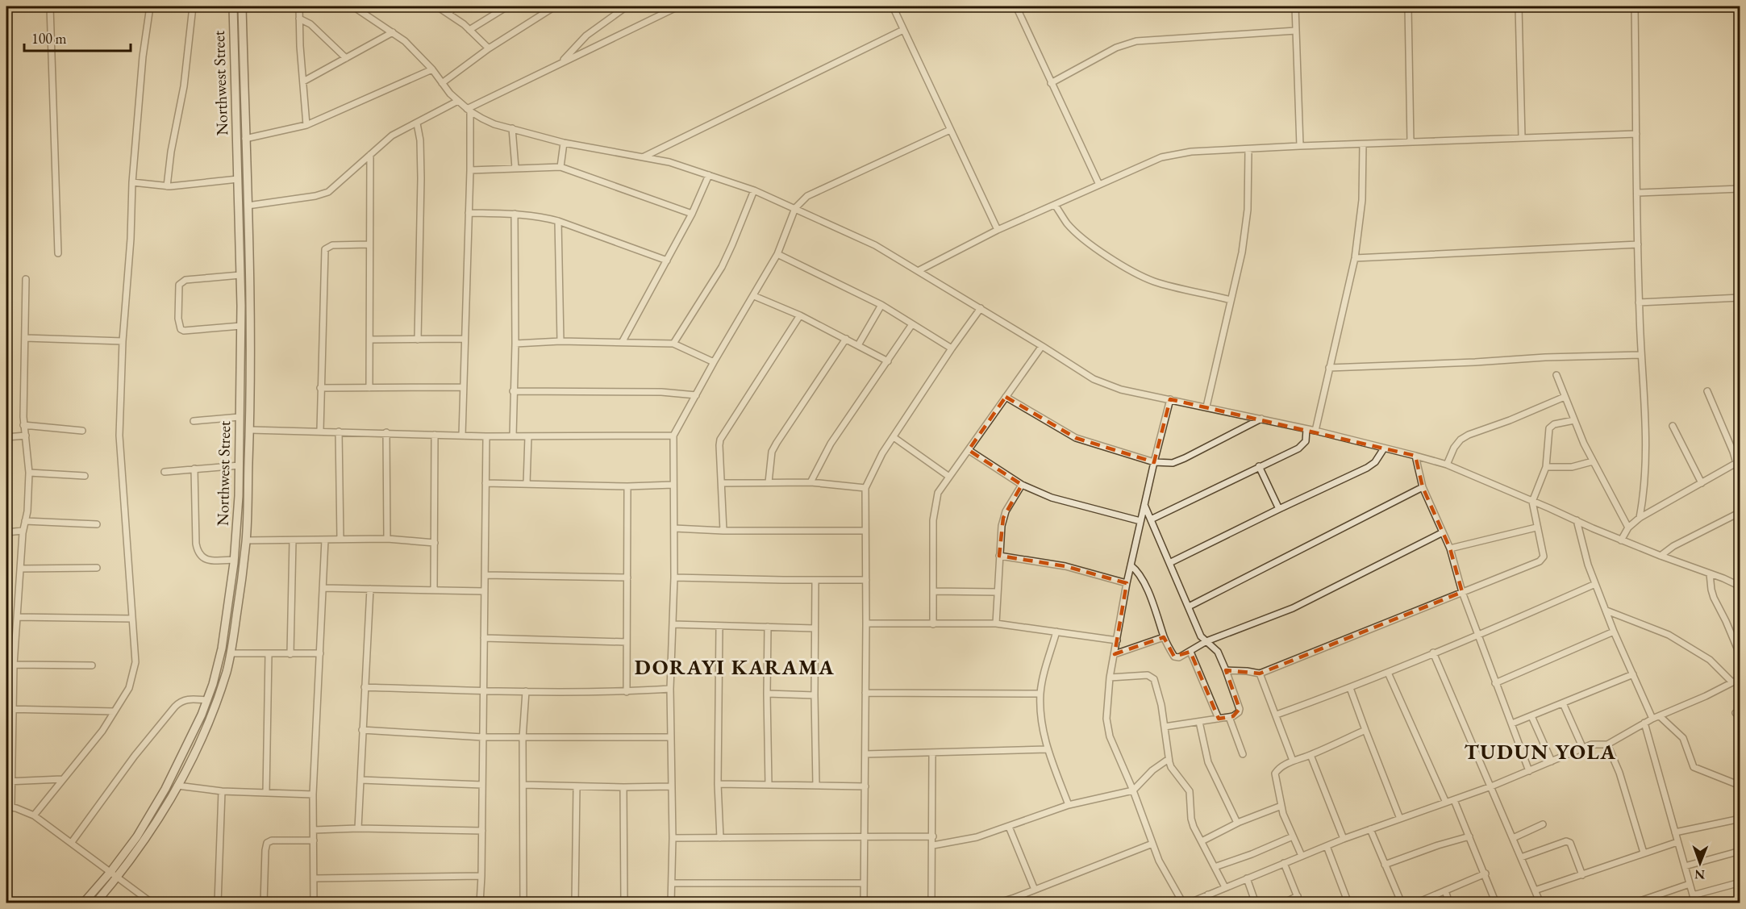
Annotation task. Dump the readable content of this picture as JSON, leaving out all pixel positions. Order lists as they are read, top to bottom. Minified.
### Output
{"streets":{"main road":["Northwest Street"]},"districts":["DORAYI KARAMA","TUDUN YOLA"],"scale_bar":"100 m","north":"bottom"}
